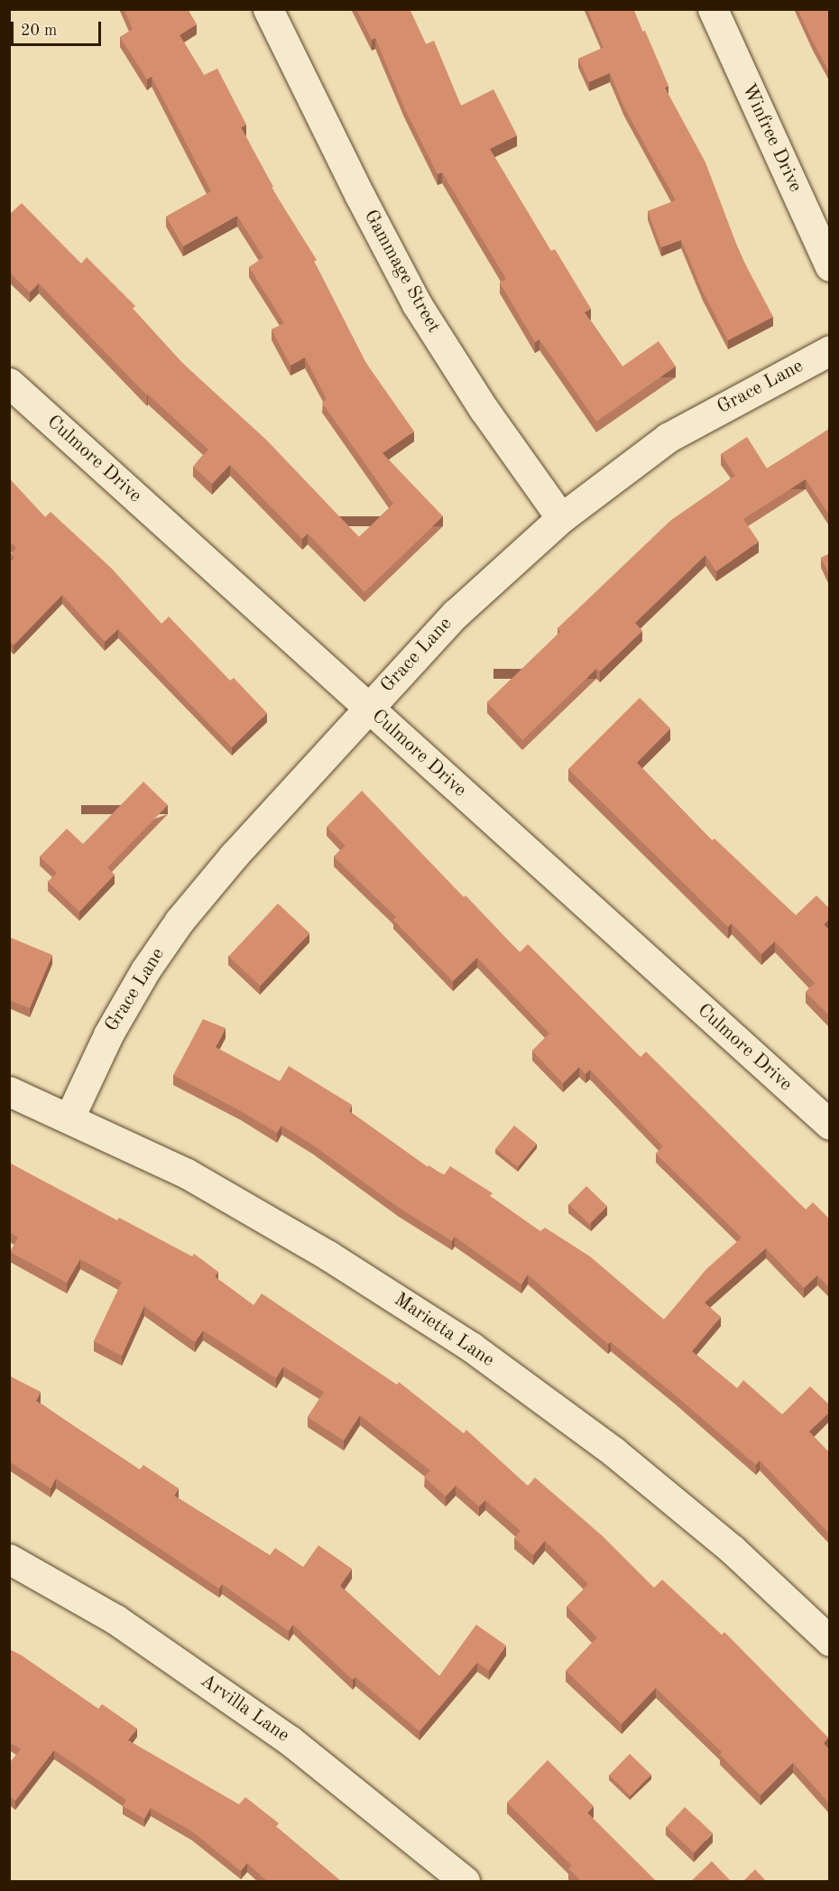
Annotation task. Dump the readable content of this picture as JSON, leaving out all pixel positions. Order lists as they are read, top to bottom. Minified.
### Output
{"streets":{"street":["Winfree Drive","Gammage Street","Grace Lane","Culmore Drive","Marietta Lane","Arvilla Lane"]},"crossings":[["Gammage Street","Grace Lane"],["Grace Lane","Culmore Drive"],["Grace Lane","Marietta Lane"]],"scale_bar":"20 m"}
